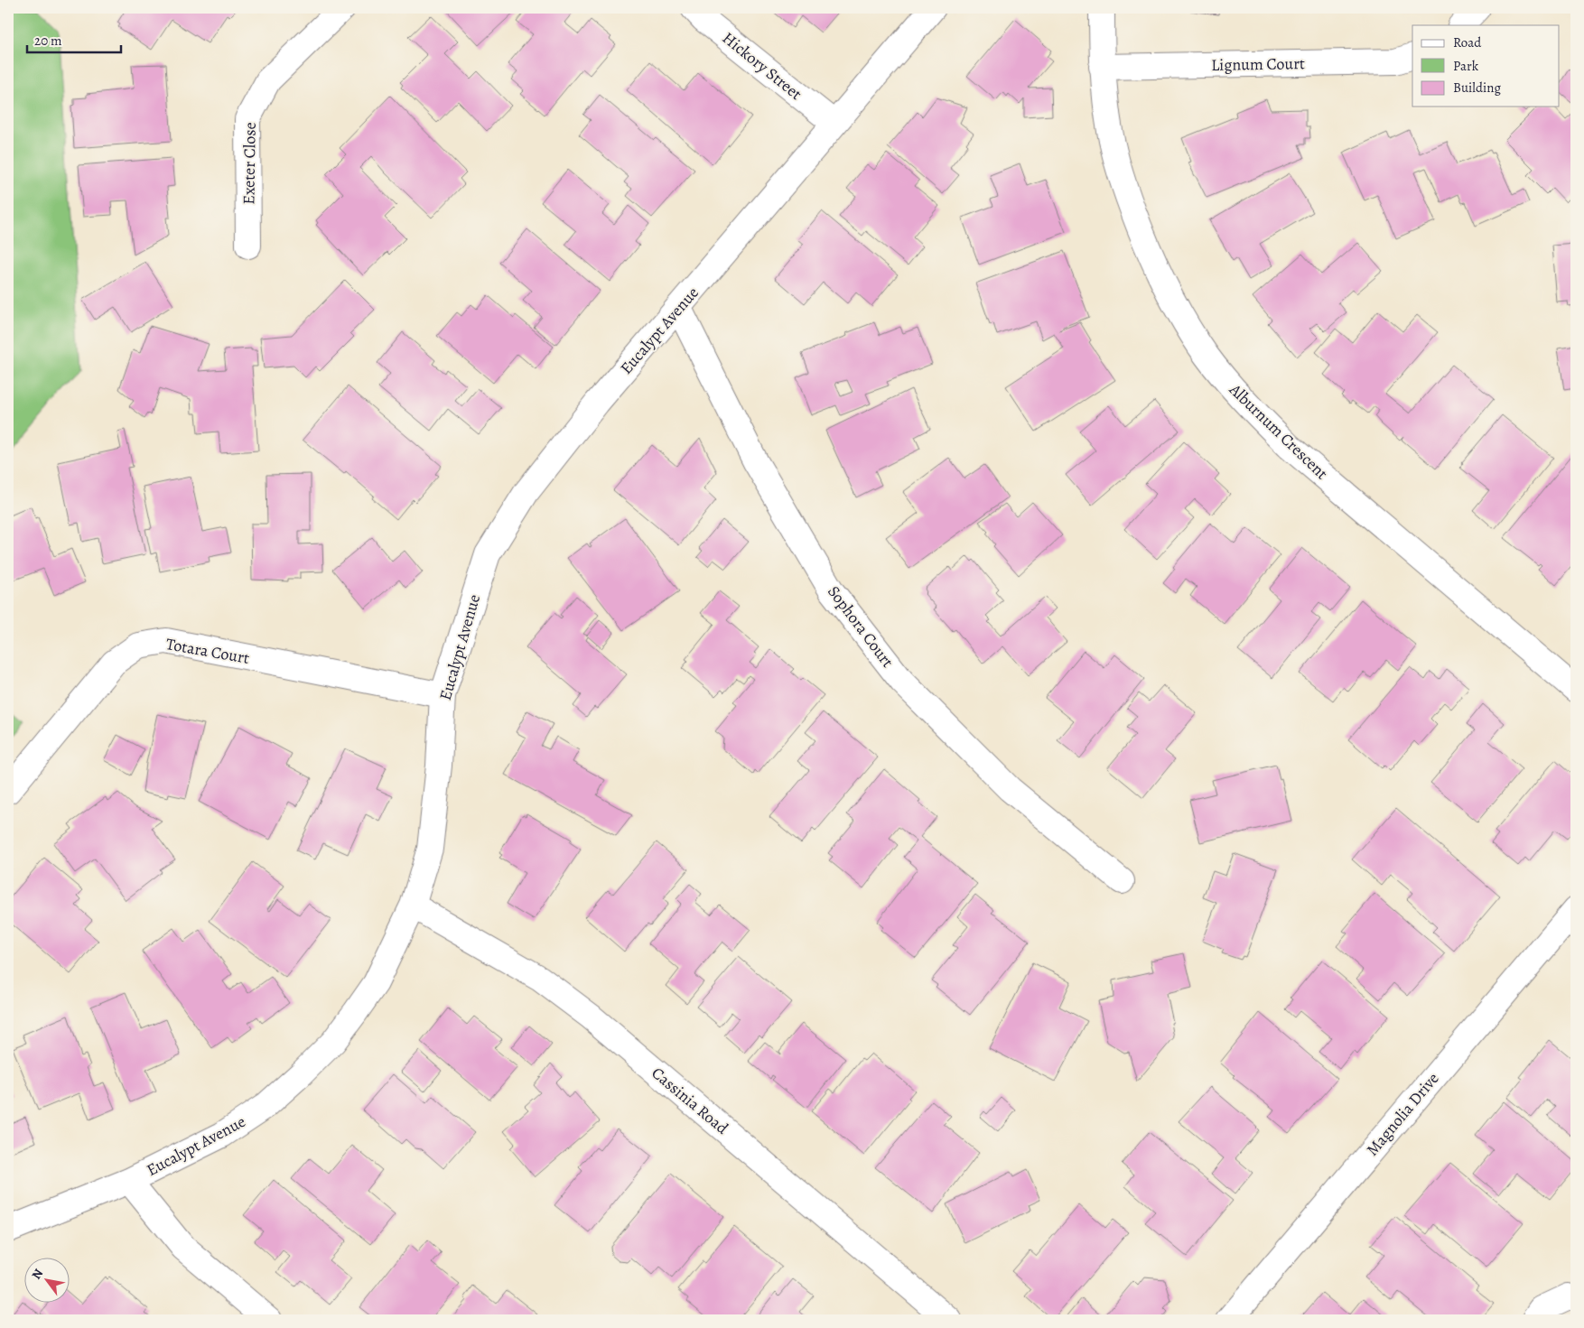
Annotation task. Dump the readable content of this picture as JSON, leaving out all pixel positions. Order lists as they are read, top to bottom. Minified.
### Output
{"streets":{"street":["Lignum Court","Hickory Street","Exeter Close","Eucalypt Avenue","Alburnum Crescent","Sophora Court","Totara Court","Cassinia Road","Magnolia Drive"]},"crossings":[["Lignum Court","Alburnum Crescent"],["Hickory Street","Eucalypt Avenue"],["Eucalypt Avenue","Sophora Court"],["Eucalypt Avenue","Totara Court"],["Eucalypt Avenue","Cassinia Road"]],"legend":["Road","Park","Building"],"scale_bar":"20 m","north":"top left"}
